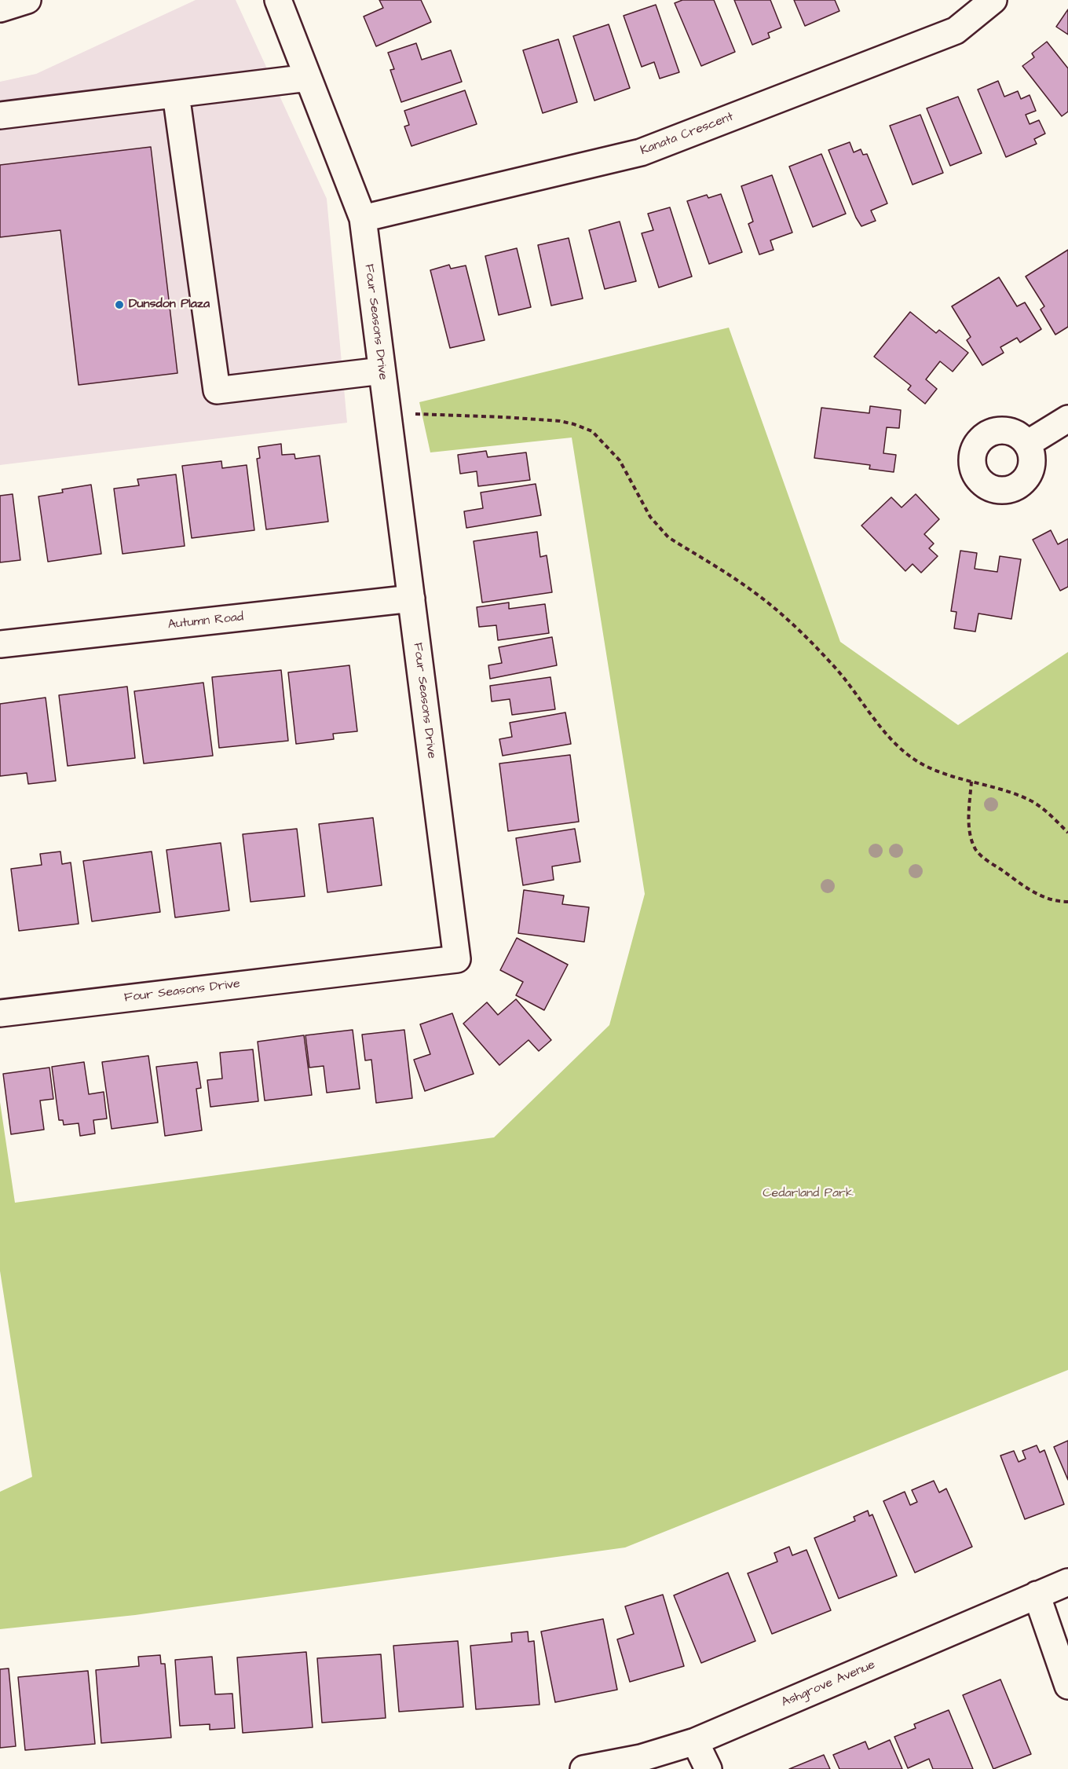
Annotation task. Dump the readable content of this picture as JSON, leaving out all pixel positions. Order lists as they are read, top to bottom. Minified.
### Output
{"streets":{"street":["Kanata Crescent","Four Seasons Drive","Autumn Road","Ashgrove Avenue"]},"crossings":[["Kanata Crescent","Four Seasons Drive"],["Four Seasons Drive","Autumn Road"]],"parks":["Cedarland Park"],"places":["Dunsdon Plaza"]}
